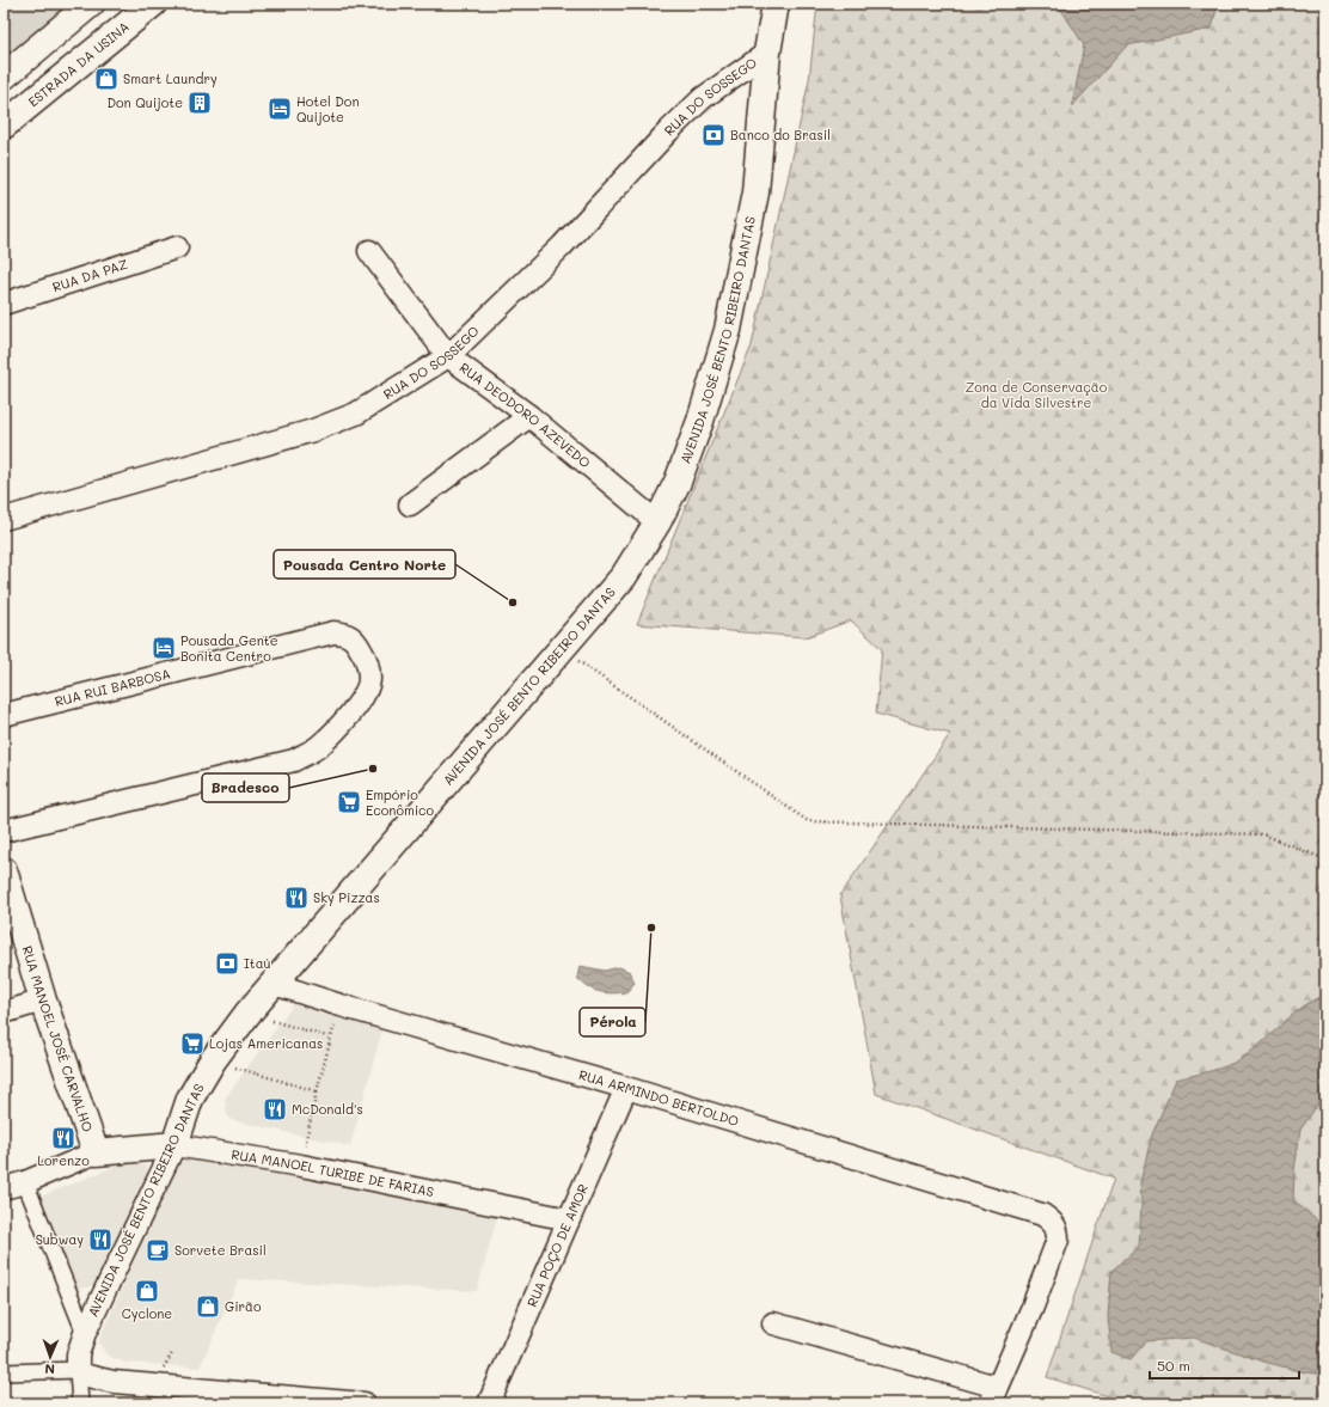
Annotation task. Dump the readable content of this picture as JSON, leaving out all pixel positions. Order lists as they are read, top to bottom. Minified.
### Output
{"streets":{"street":["ESTRADA DA USINA","RUA DO SOSSEGO","RUA DA PAZ","AVENIDA JOSÉ BENTO RIBEIRO DANTAS","RUA DEODORO AZEVEDO","RUA RUI BARBOSA","RUA MANOEL JOSÉ CARVALHO","RUA ARMINDO BERTOLDO","RUA MANOEL TURIBE DE FARIAS","RUA POÇO DE AMOR"]},"crossings":[["RUA DO SOSSEGO","AVENIDA JOSÉ BENTO RIBEIRO DANTAS"],["RUA DO SOSSEGO","RUA DEODORO AZEVEDO"],["AVENIDA JOSÉ BENTO RIBEIRO DANTAS","RUA DEODORO AZEVEDO"],["AVENIDA JOSÉ BENTO RIBEIRO DANTAS","RUA ARMINDO BERTOLDO"],["AVENIDA JOSÉ BENTO RIBEIRO DANTAS","RUA MANOEL TURIBE DE FARIAS"],["RUA MANOEL JOSÉ CARVALHO","RUA MANOEL TURIBE DE FARIAS"],["RUA ARMINDO BERTOLDO","RUA POÇO DE AMOR"],["RUA MANOEL TURIBE DE FARIAS","RUA POÇO DE AMOR"]],"parks":["Zona de Conservação da Vida Silvestre"],"places":{"shop":["Smart Laundry","Cyclone","Girão"],"building":["Don Quijote"],"hotel":["Hotel Don Quijote","Pousada Gente Bonita Centro"],"bank":["Banco do Brasil","Itaú"],"other":["Pousada Centro Norte","Bradesco","Pérola"],"supermarket":["Empório Econômico","Lojas Americanas"],"restaurant":["Sky Pizzas","McDonald's","Lorenzo","Subway"],"cafe":["Sorvete Brasil"]},"scale_bar":"50 m","north":"bottom"}
